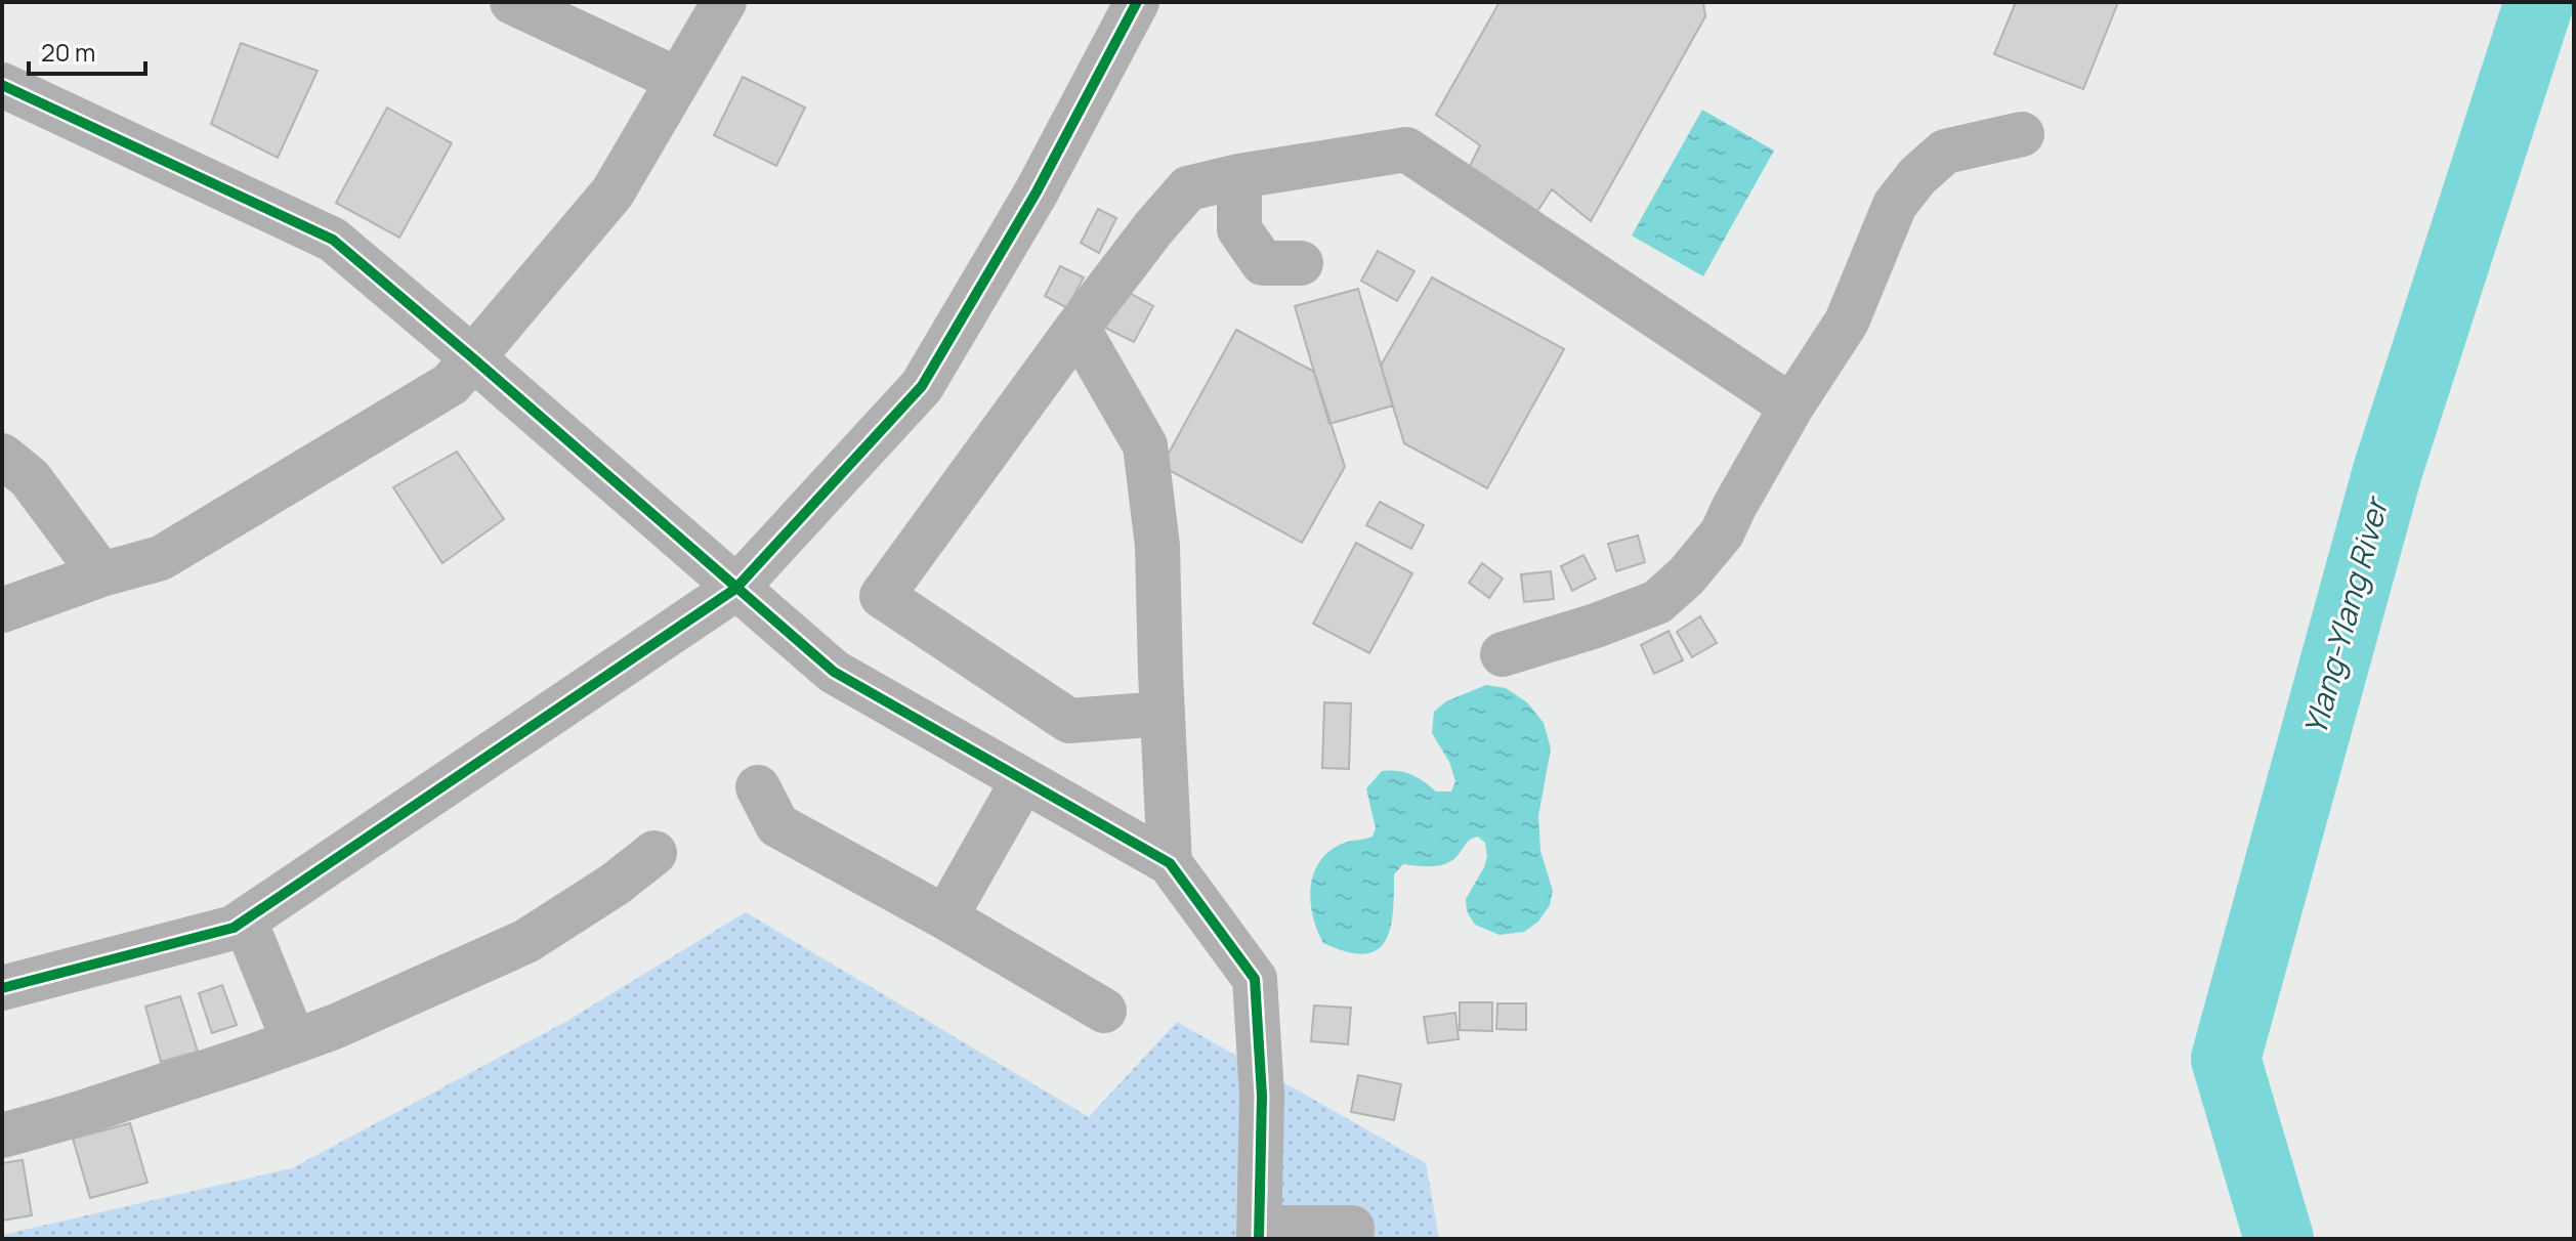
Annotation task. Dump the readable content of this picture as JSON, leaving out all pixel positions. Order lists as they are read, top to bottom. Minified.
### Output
{"water":["Ylang-Ylang River"],"scale_bar":"20 m"}
